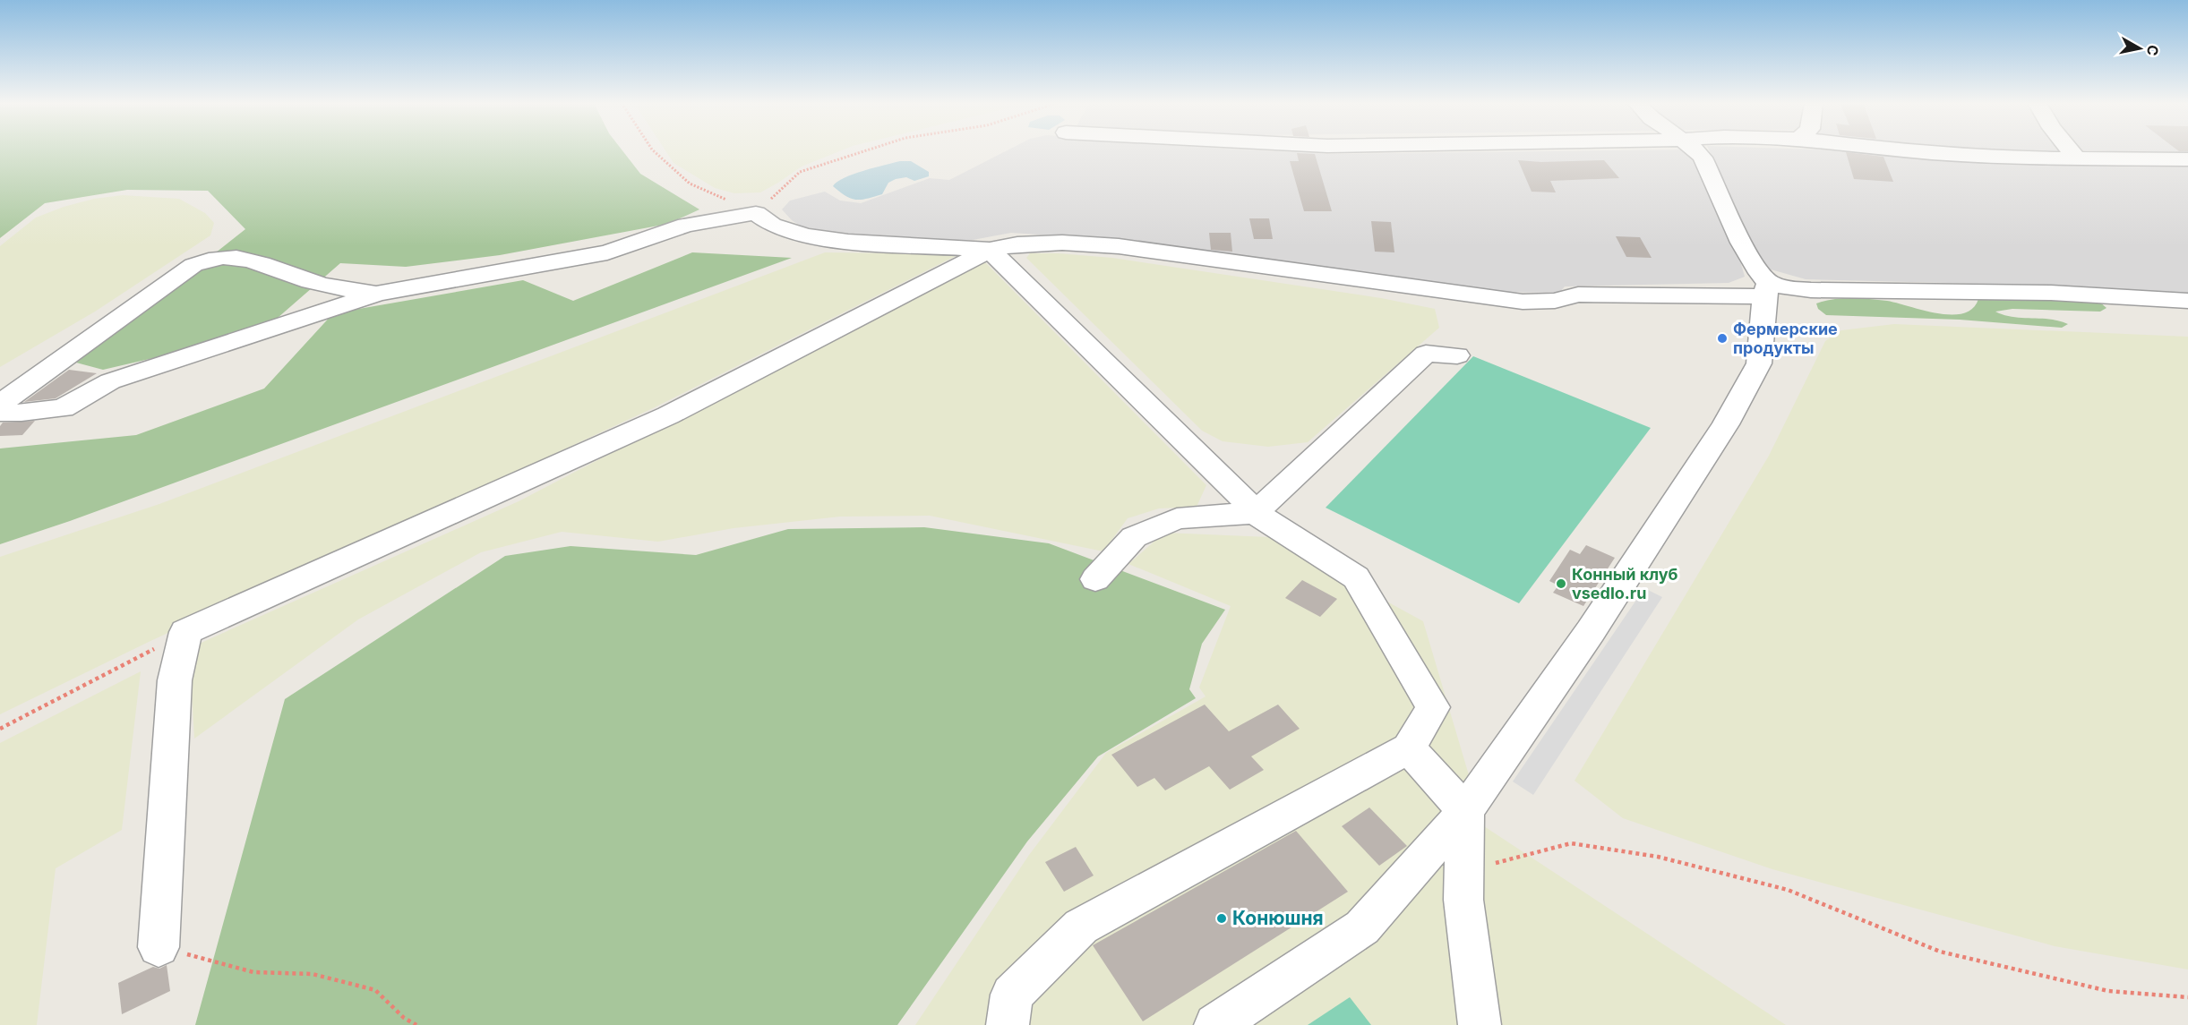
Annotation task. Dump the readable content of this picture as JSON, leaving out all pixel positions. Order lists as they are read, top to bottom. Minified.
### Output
{"places":["Фермерские продукты","Конный клуб vsedlo.ru","Конюшня"],"north":"right"}
